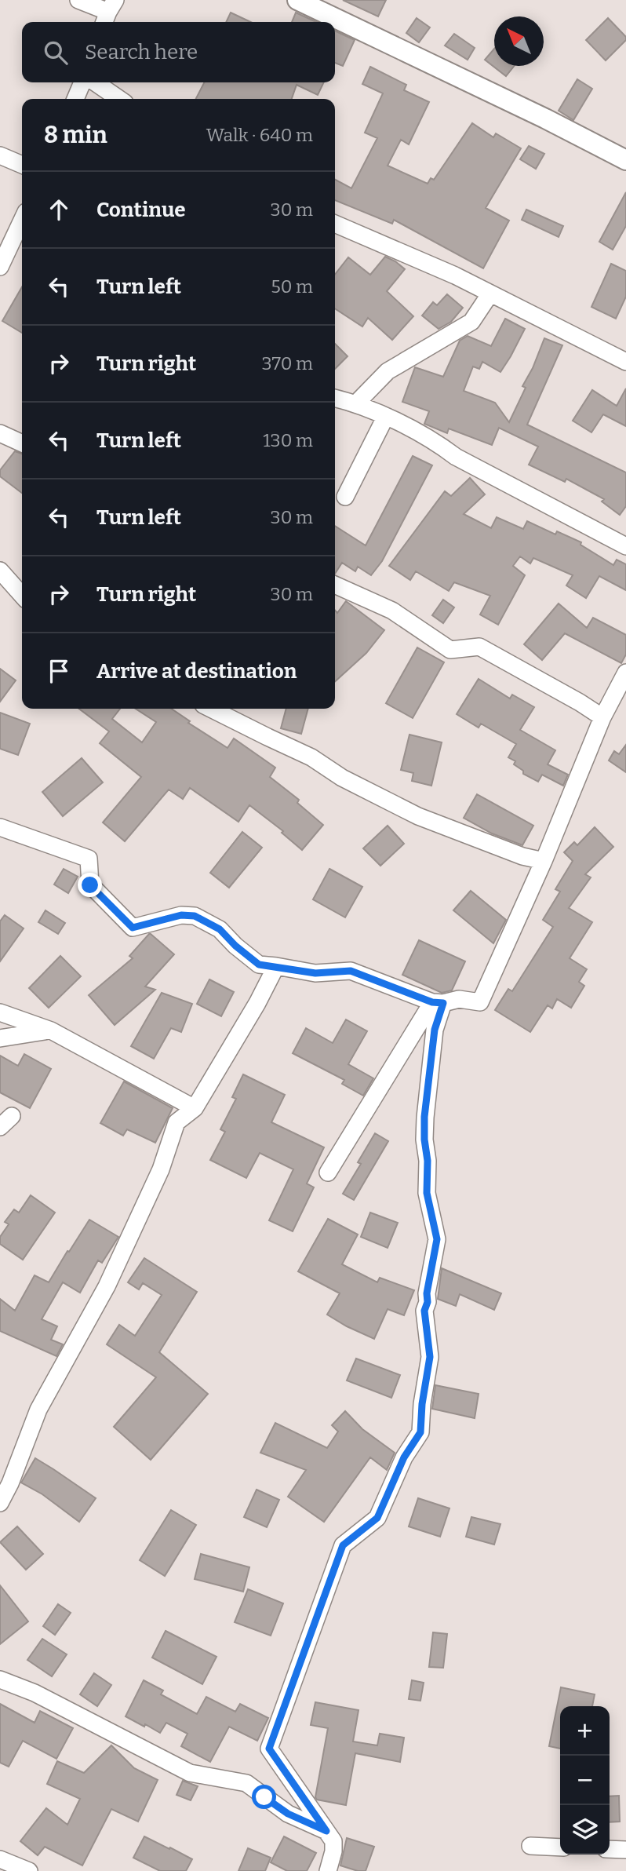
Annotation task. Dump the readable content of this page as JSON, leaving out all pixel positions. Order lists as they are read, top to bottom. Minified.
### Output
{"north":"top left","page":{"search":"Search here","heading":["8 min","Walk · 640 m"],"list":[["Continue","30 m"],["Turn left","50 m"],["Turn right","370 m"],["Turn left","130 m"],["Turn left","30 m"],["Turn right","30 m"],"Arrive at destination"],"map_buttons":["+","−"]}}
